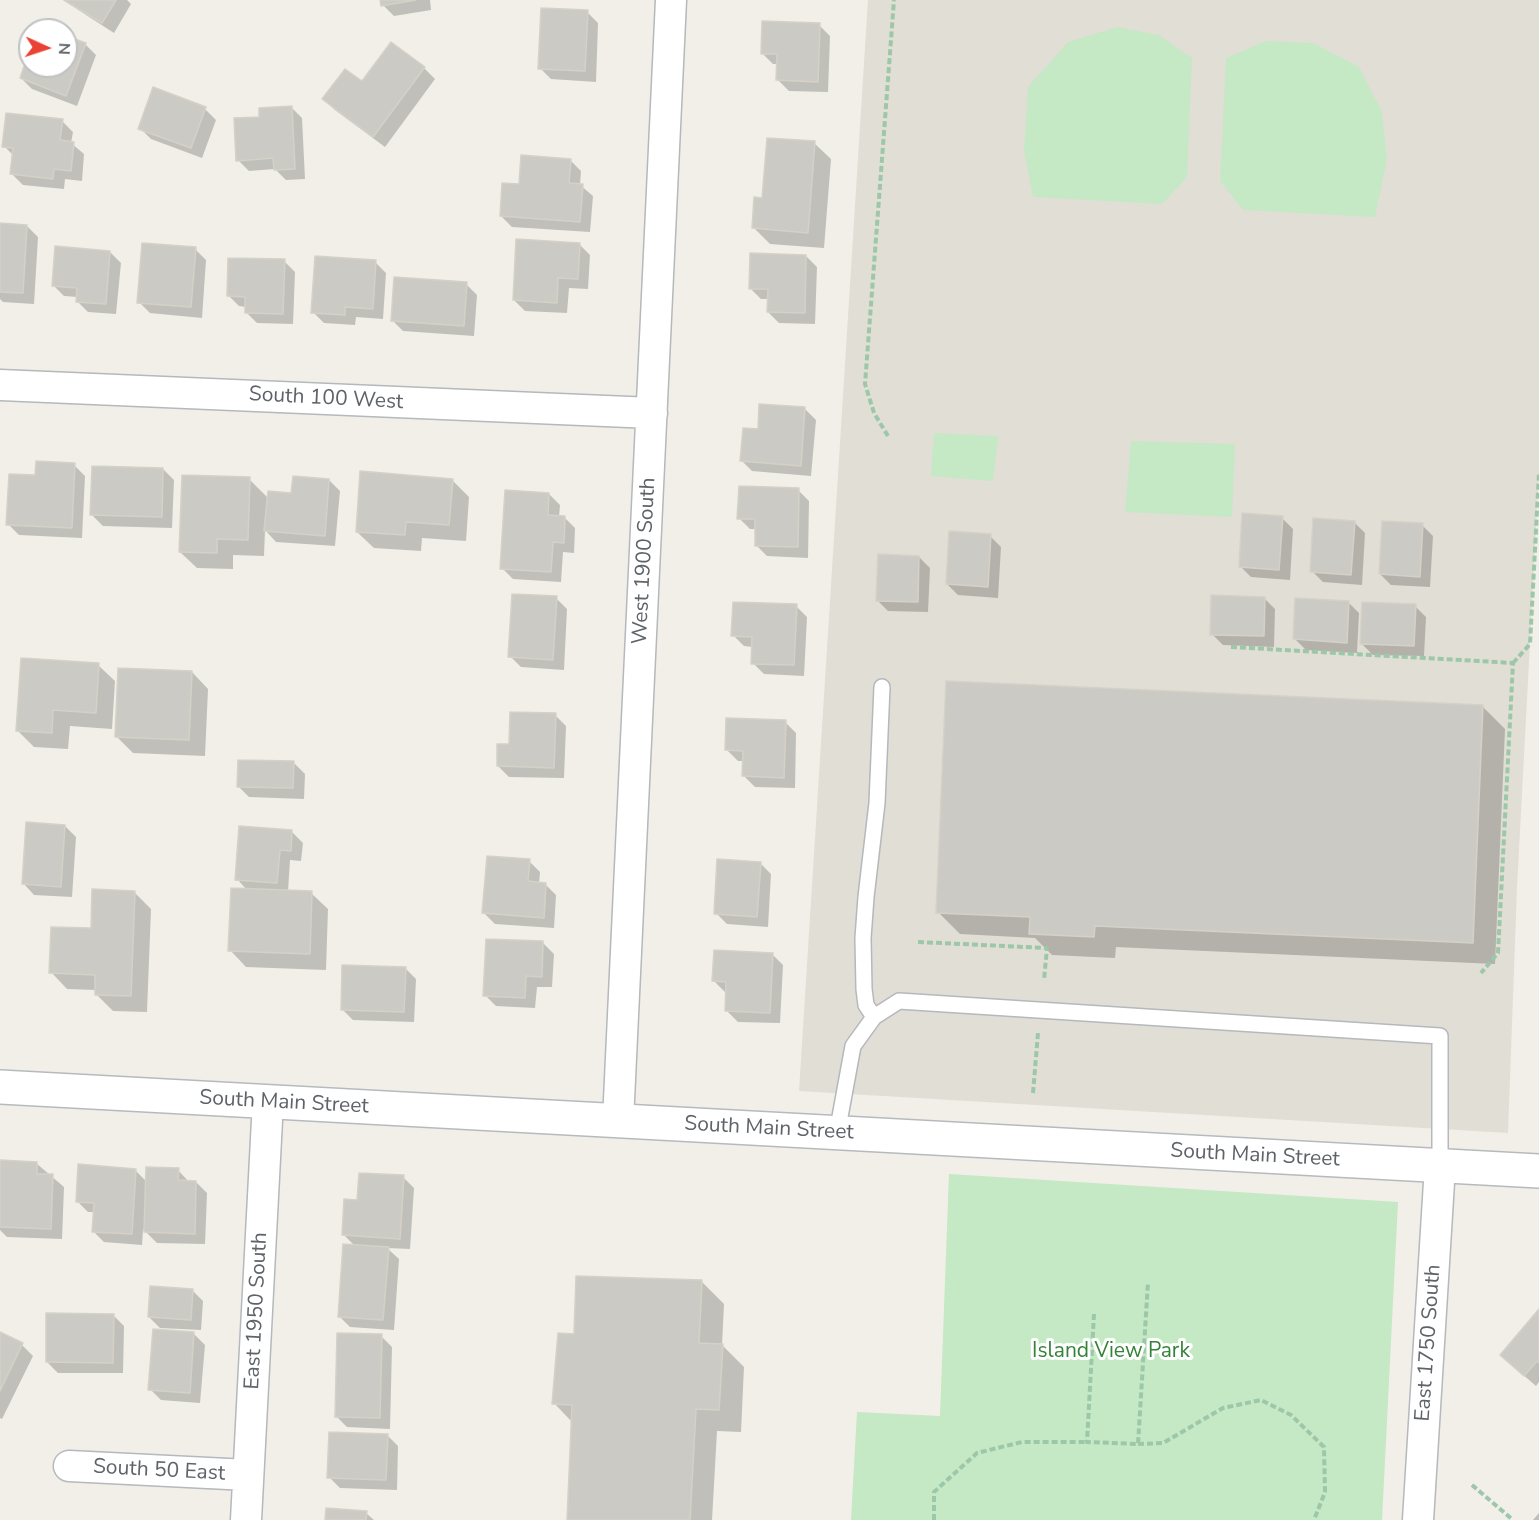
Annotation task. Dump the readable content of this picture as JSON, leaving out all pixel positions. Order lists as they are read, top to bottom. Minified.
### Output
{"streets":{"street":["South 100 West","West 1900 South","South Main Street","East 1950 South","East 1750 South","South 50 East"]},"crossings":[["South 100 West","West 1900 South"],["West 1900 South","South Main Street"],["South Main Street","East 1950 South"],["South Main Street","East 1750 South"],["East 1950 South","South 50 East"]],"parks":["Island View Park"],"north":"right"}
